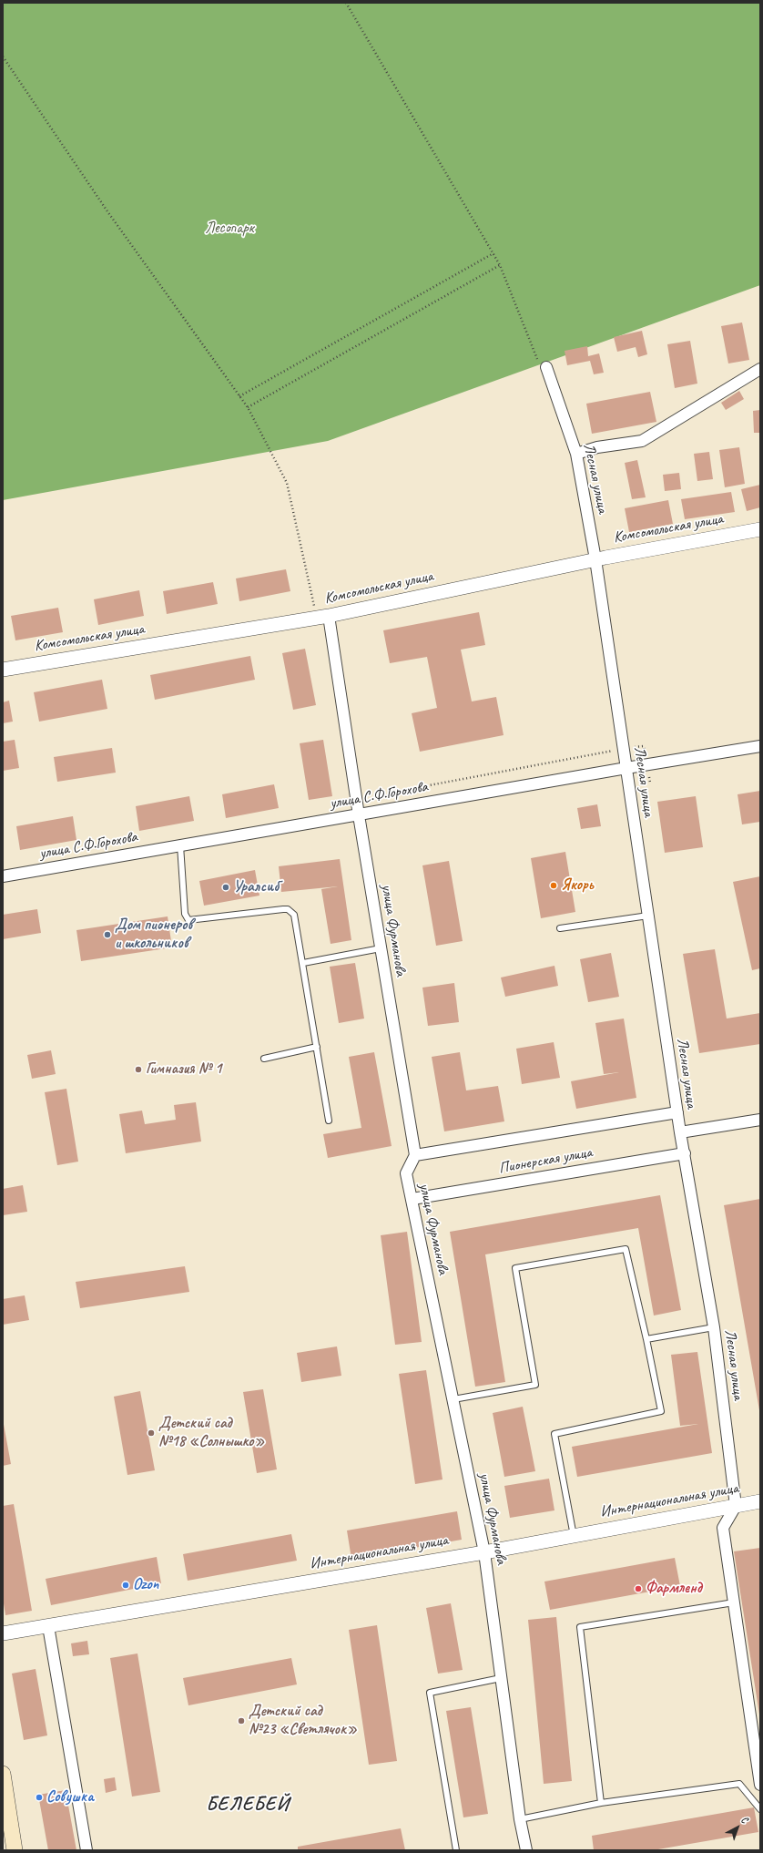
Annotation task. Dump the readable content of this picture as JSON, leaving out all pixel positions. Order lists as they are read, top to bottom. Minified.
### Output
{"streets":{"street":["Лесная улица","Комсомольская улица","улица С.Ф.Горохова","улица Фурманова","Пионерская улица","Интернациональная улица"]},"crossings":[["Лесная улица","Комсомольская улица"],["Лесная улица","улица С.Ф.Горохова"],["Лесная улица","Пионерская улица"],["Лесная улица","Интернациональная улица"],["Комсомольская улица","улица Фурманова"],["улица С.Ф.Горохова","улица Фурманова"],["улица Фурманова","Пионерская улица"],["улица Фурманова","Интернациональная улица"]],"districts":["БЕЛЕБЕЙ"],"parks":["Лесопарк"],"places":["Якорь","Уралсиб","Дом пионеров и школьников","Гимназия № 1","Детский сад №18 «Солнышко»","Ozon","Фармленд","Детский сад №23 «Светлячок»","Совушка"],"north":"top right"}
